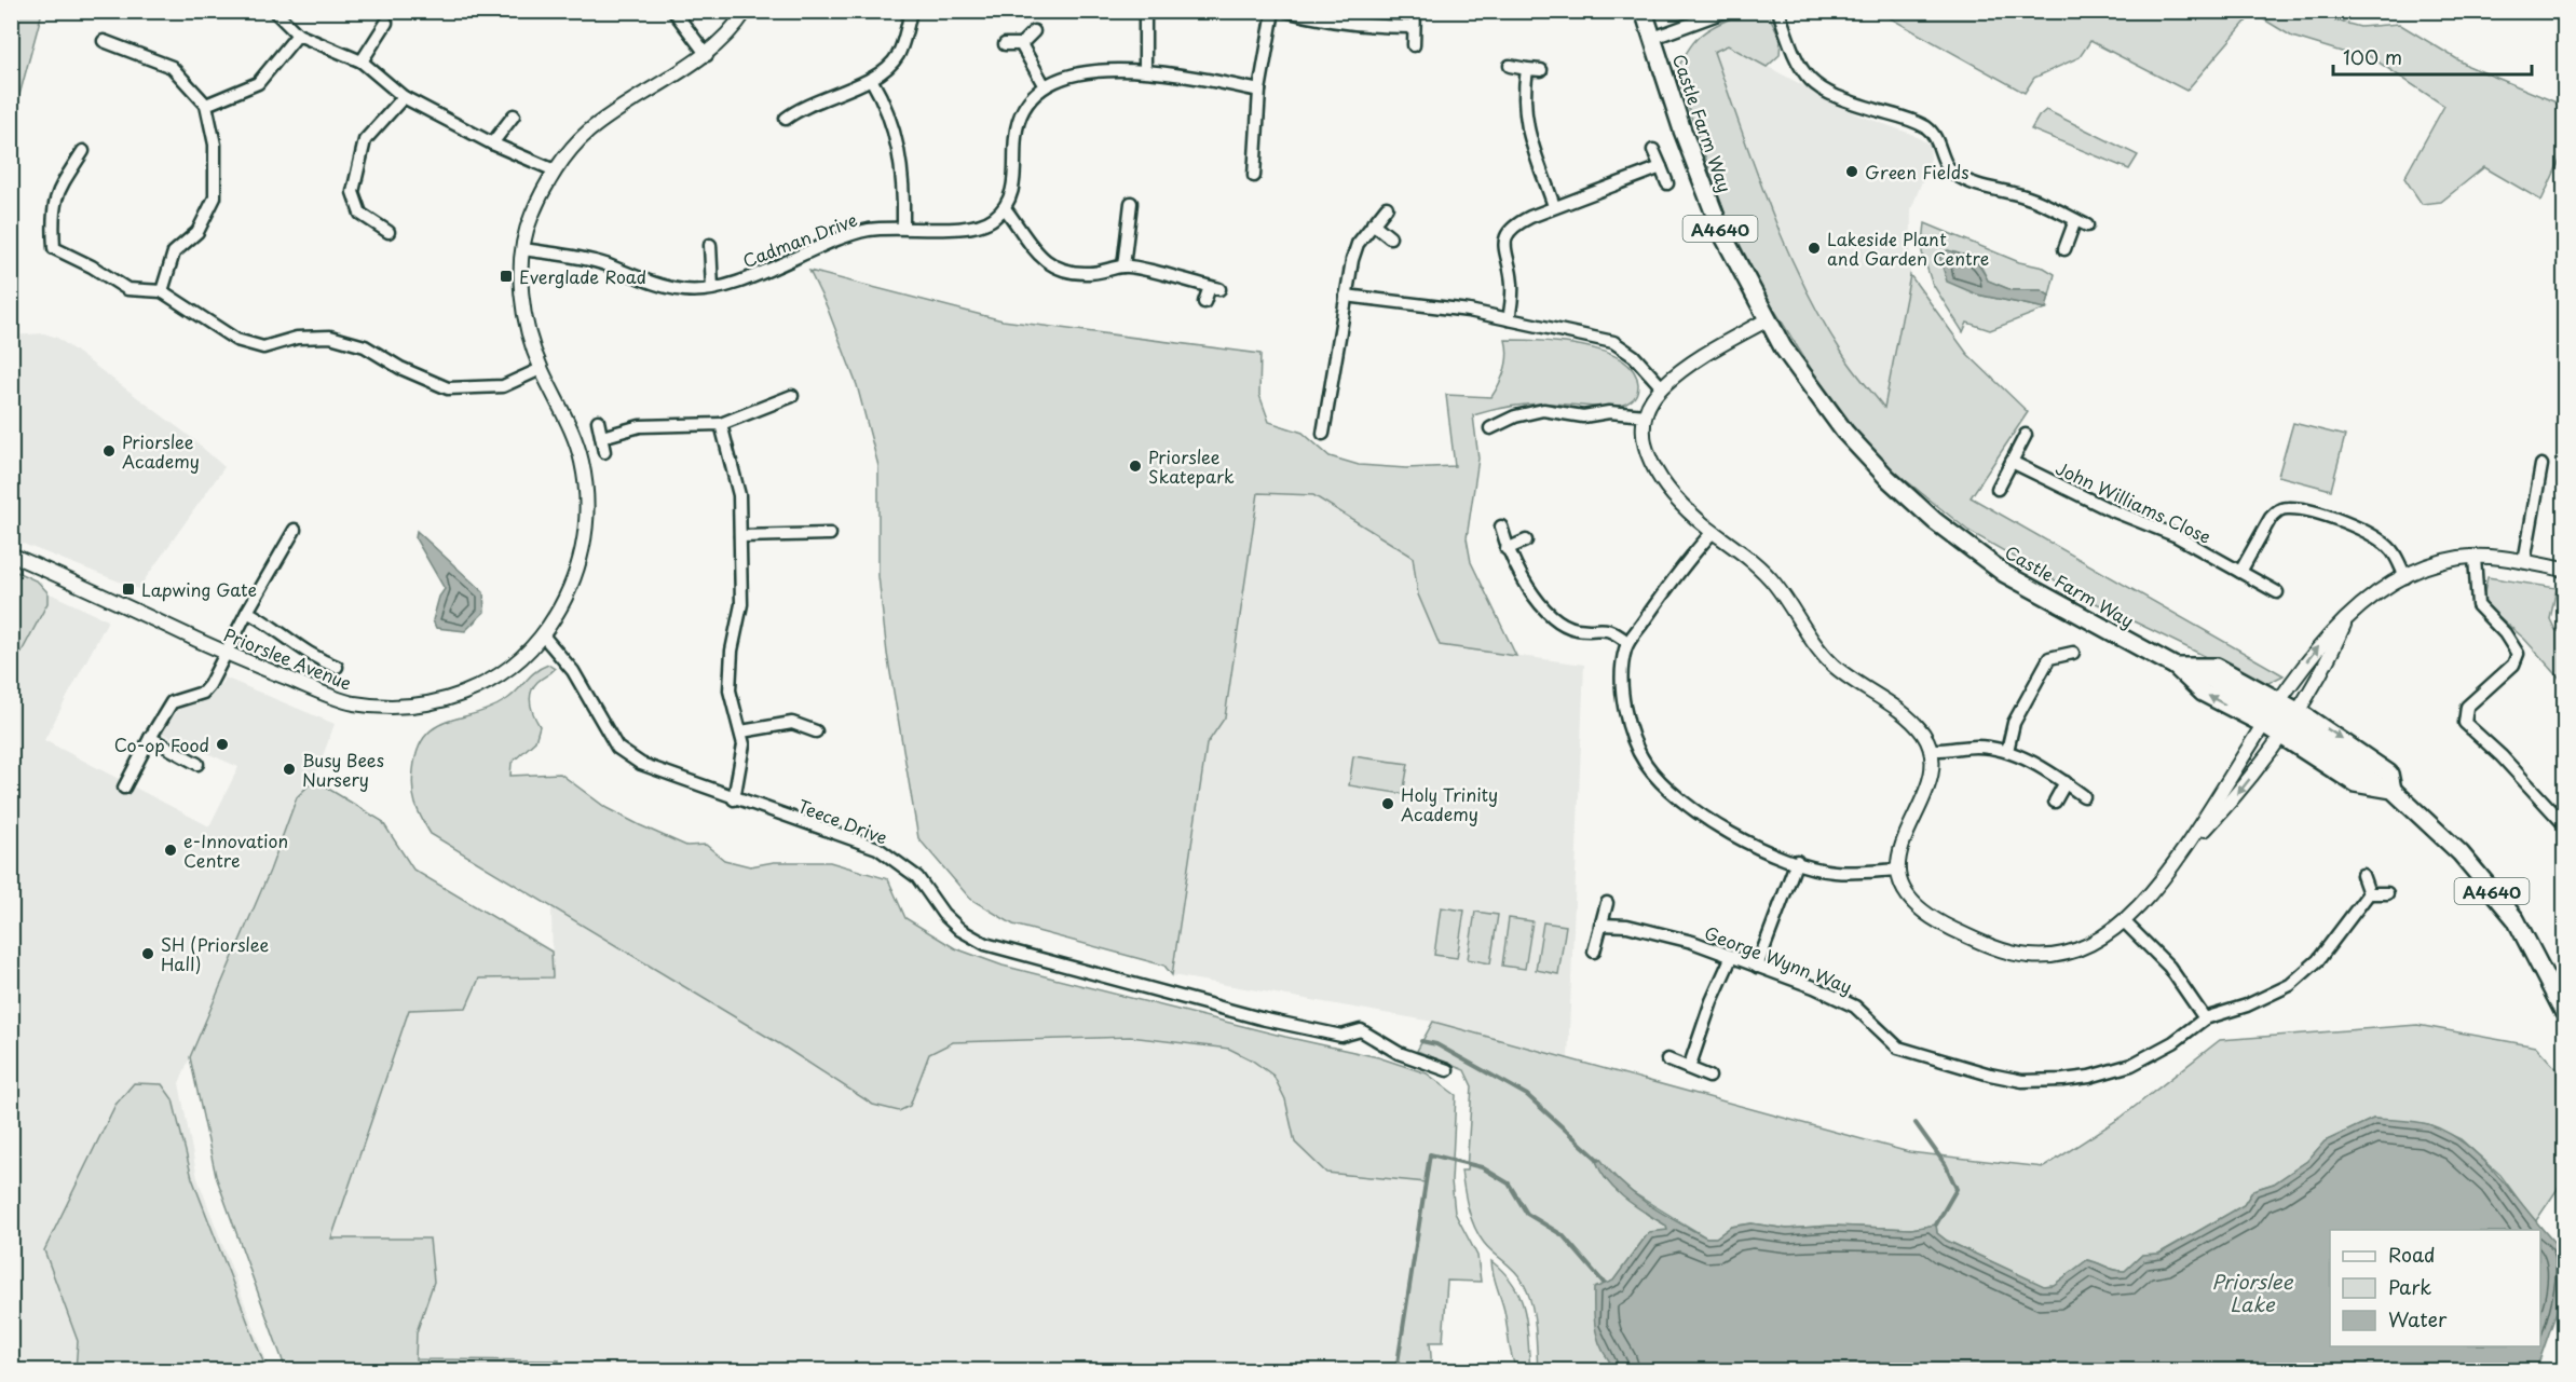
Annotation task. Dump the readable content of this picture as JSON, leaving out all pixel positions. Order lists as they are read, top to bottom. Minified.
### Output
{"streets":{"main road":["Castle Farm Way","A4640"],"street":["Cadman Drive","John Williams Close","Priorslee Avenue","Teece Drive","George Wynn Way"]},"crossings":[["Castle Farm Way","A4640"],["Cadman Drive","Priorslee Avenue"],["Priorslee Avenue","Teece Drive"]],"water":["Priorslee Lake"],"places":{"other":["Green Fields","Lakeside Plant and Garden Centre","Priorslee Academy","Priorslee Skatepark","Co-op Food","Busy Bees Nursery","Holy Trinity Academy","e-Innovation Centre","SH (Priorslee Hall)"],"transit":["Everglade Road","Lapwing Gate"]},"legend":["Road","Park","Water"],"scale_bar":"100 m"}
